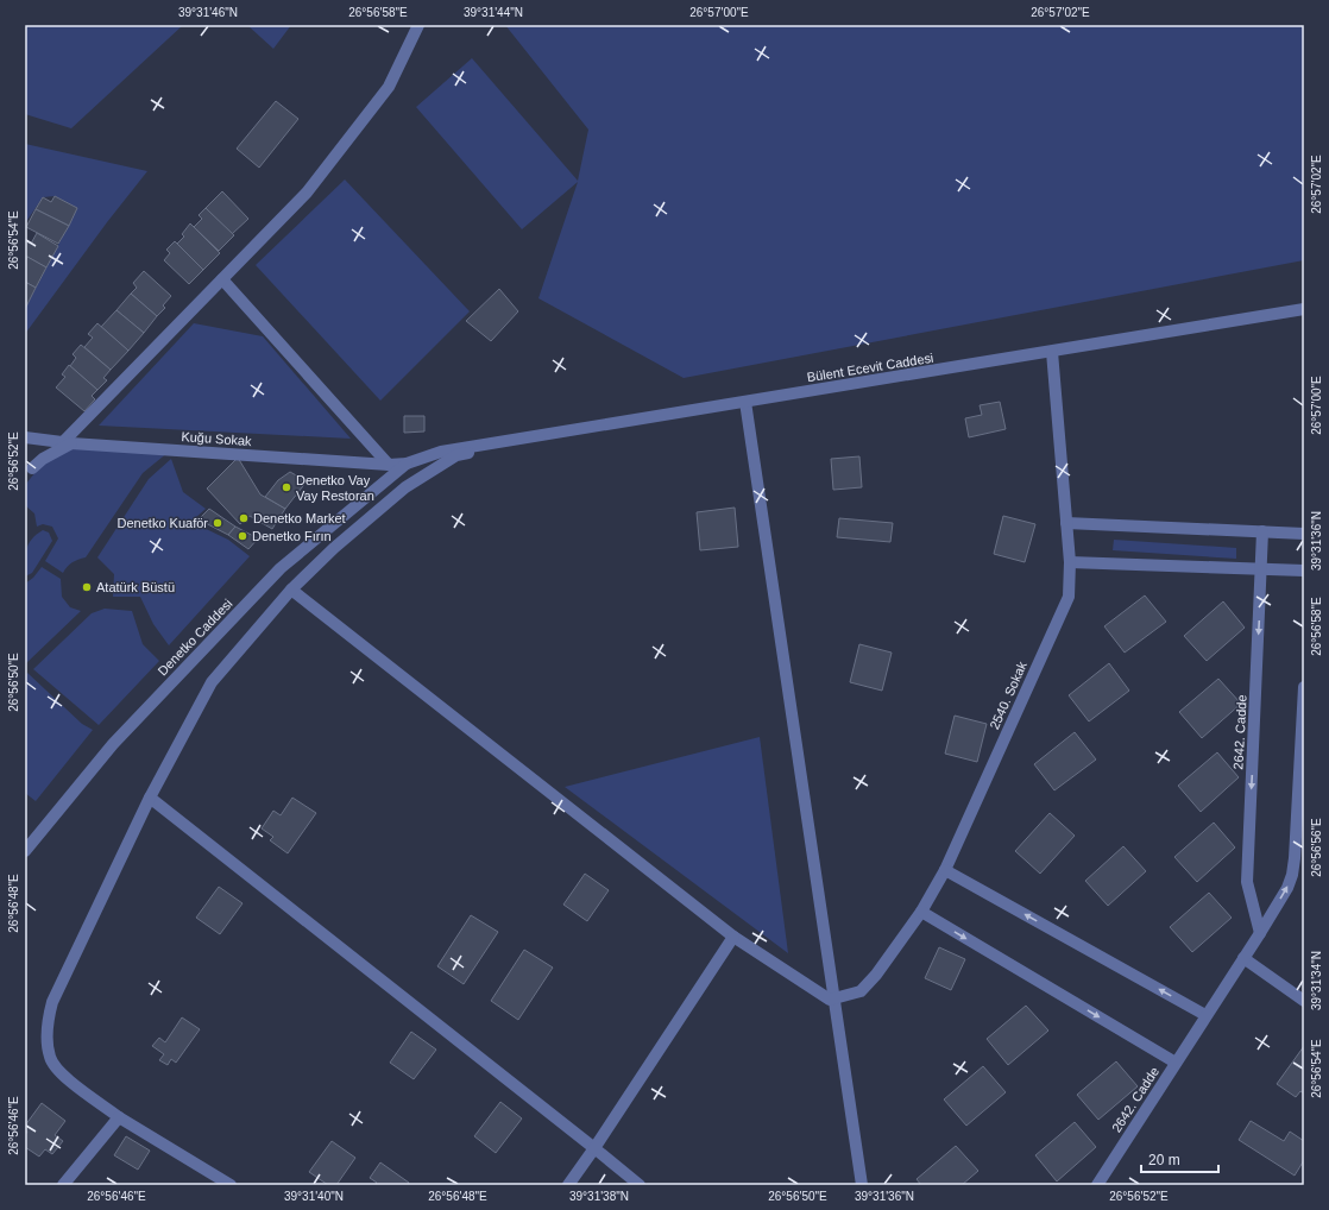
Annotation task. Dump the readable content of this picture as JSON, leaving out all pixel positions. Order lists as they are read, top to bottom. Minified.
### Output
{"streets":{"street":["Bülent Ecevit Caddesi","Kuğu Sokak","Denetko Caddesi","2540. Sokak","2642. Cadde"]},"crossings":[["Bülent Ecevit Caddesi","Kuğu Sokak"],["Bülent Ecevit Caddesi","Denetko Caddesi"],["Bülent Ecevit Caddesi","2540. Sokak"],["Kuğu Sokak","Denetko Caddesi"]],"places":["Denetko Vay Vay Restoran","Denetko Market","Denetko Kuaför","Denetko Fırın","Atatürk Büstü"],"scale_bar":"20 m","coordinates":["39°31'46\"N","26°56'58\"E","39°31'44\"N","26°57'00\"E","26°57'02\"E","26°56'54\"E","26°56'52\"E","39°31'36\"N","26°56'50\"E","26°56'56\"E","26°56'48\"E","39°31'34\"N","26°56'46\"E","39°31'40\"N","39°31'38\"N"]}
